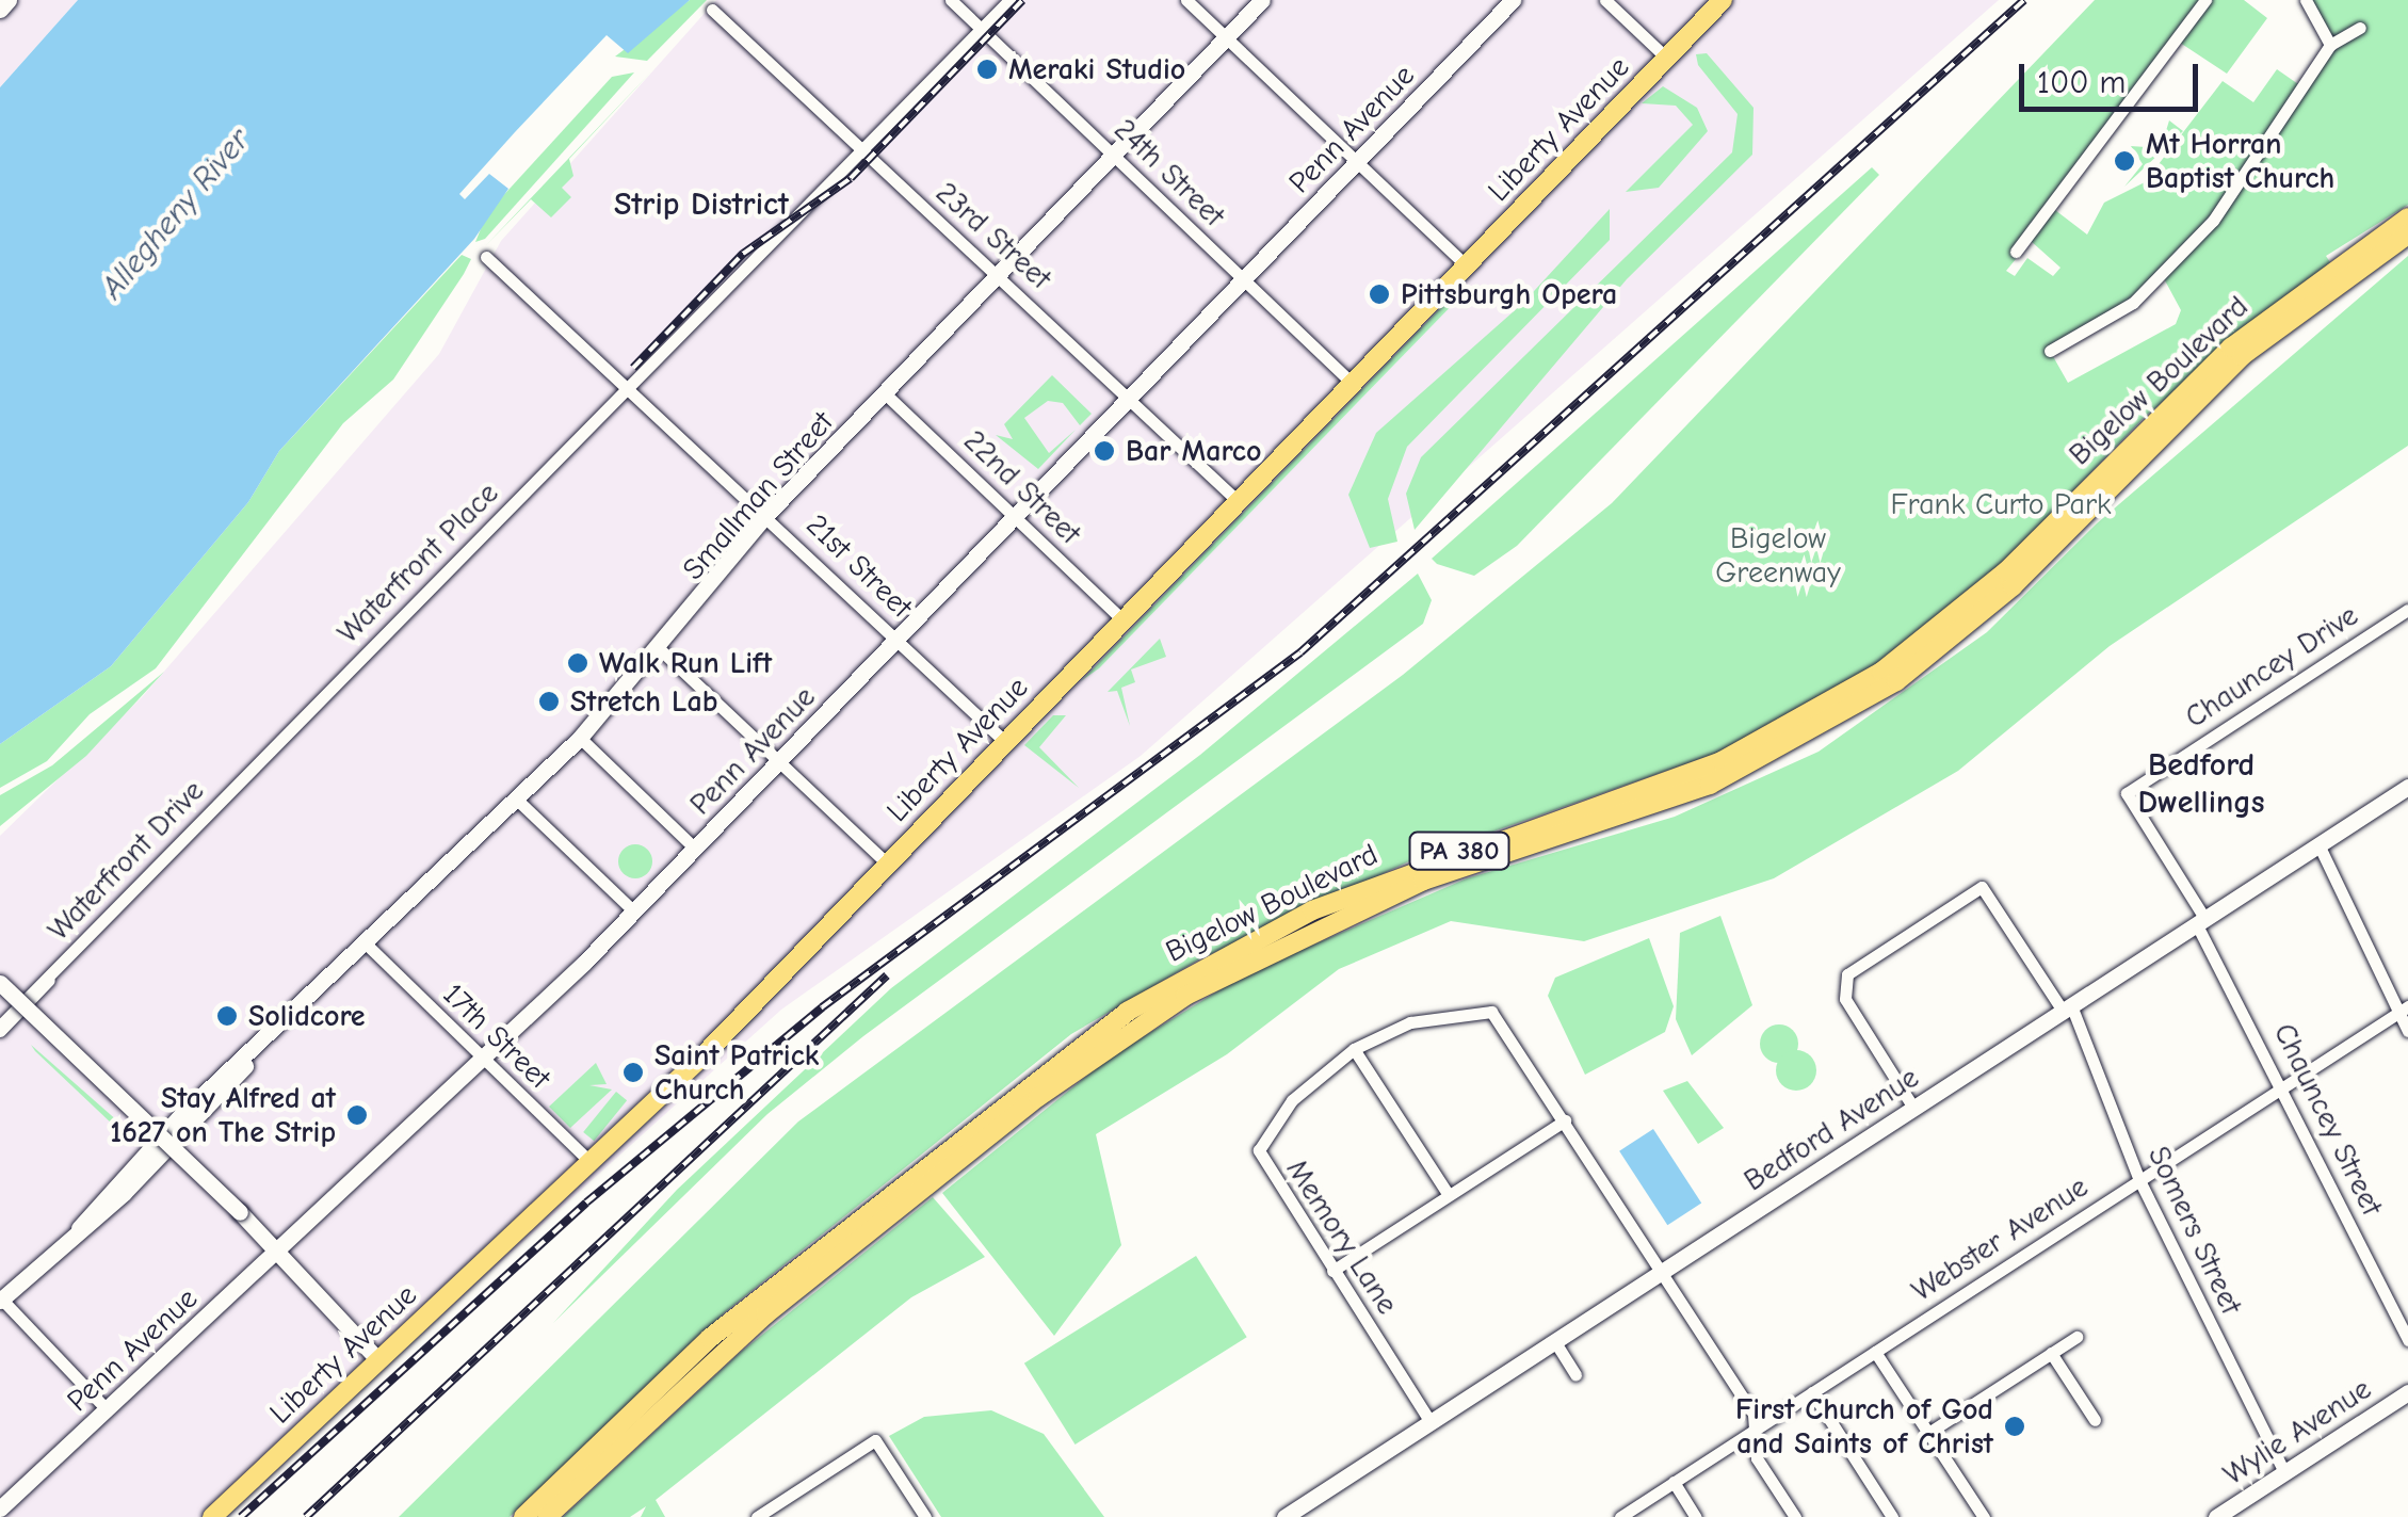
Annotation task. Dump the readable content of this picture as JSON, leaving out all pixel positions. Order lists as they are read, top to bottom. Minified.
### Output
{"streets":{"main road":["Liberty Avenue","Bigelow Boulevard","PA 380"],"street":["Penn Avenue","24th Street","23rd Street","22nd Street","Smallman Street","Waterfront Place","21st Street","Chauncey Drive","Waterfront Drive","17th Street","Chauncey Street","Bedford Avenue","Somers Street","Memory Lane","Webster Avenue","Wylie Avenue"]},"crossings":[["Penn Avenue","24th Street"],["Penn Avenue","23rd Street"],["Penn Avenue","22nd Street"],["Penn Avenue","21st Street"],["Penn Avenue","17th Street"],["Liberty Avenue","24th Street"],["Liberty Avenue","23rd Street"],["Liberty Avenue","22nd Street"],["Liberty Avenue","21st Street"],["Liberty Avenue","17th Street"],["24th Street","Smallman Street"],["24th Street","Waterfront Place"],["23rd Street","Smallman Street"],["23rd Street","Waterfront Place"],["22nd Street","Smallman Street"],["Smallman Street","21st Street"],["Smallman Street","17th Street"],["Waterfront Place","21st Street"],["Waterfront Place","Waterfront Drive"],["Chauncey Drive","Chauncey Street"],["Chauncey Drive","Bedford Avenue"],["Chauncey Street","Bedford Avenue"],["Chauncey Street","Webster Avenue"],["Bedford Avenue","Somers Street"],["Bedford Avenue","Memory Lane"],["Somers Street","Webster Avenue"],["Somers Street","Wylie Avenue"],["Memory Lane","Webster Avenue"]],"districts":["Strip District","Bedford Dwellings"],"water":["Allegheny River"],"parks":["Frank Curto Park","Bigelow Greenway"],"places":["Meraki Studio","Mt Horran Baptist Church","Pittsburgh Opera","Bar Marco","Walk Run Lift","Stretch Lab","Solidcore","Saint Patrick Church","Stay Alfred at 1627 on The Strip","First Church of God and Saints of Christ"],"scale_bar":"100 m"}
